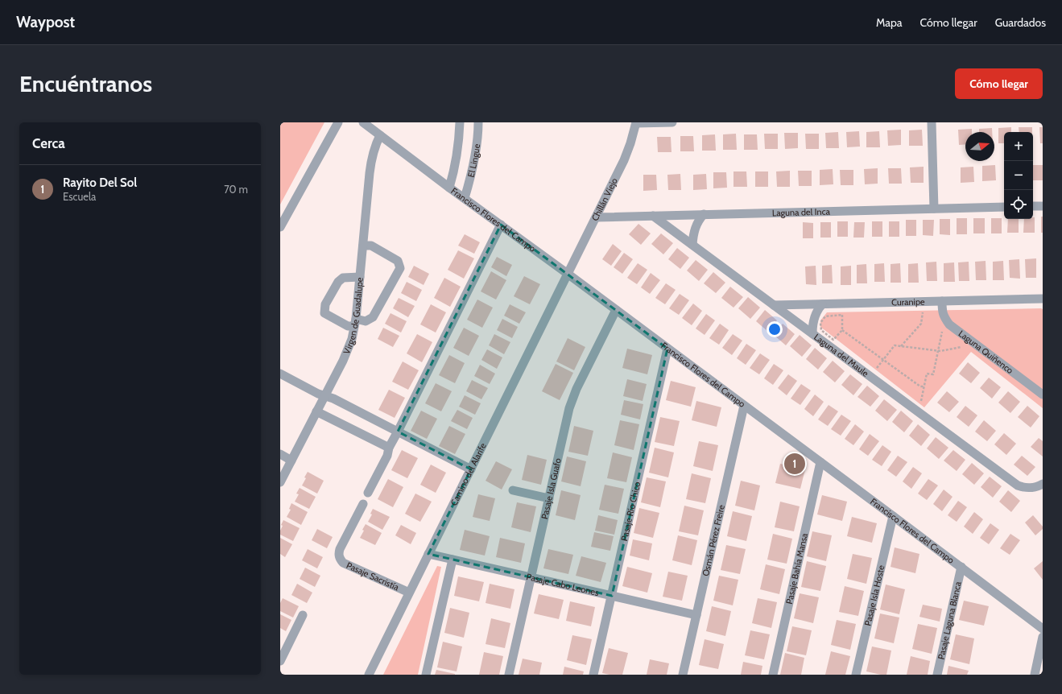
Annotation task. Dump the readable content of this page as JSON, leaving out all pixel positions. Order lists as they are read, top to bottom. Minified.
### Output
{"streets":{"street":["El Lingue","Chillán Viejo","Laguna del Inca","Francisco Flores del Campo","Curanipe","Virgen de Guadalupe","Laguna Quiñenco","Laguna del Maule","Camino del Alarife","Pasaje Isla Guafo","Pasaje Río Chico","Osmán Pérez Freire","Pasaje Bahía Mansa","Pasaje Sacristía","Pasaje Cabo Leones","Pasaje Isla Hoste","Pasaje Laguna Blanca"]},"crossings":[["El Lingue","Francisco Flores del Campo"],["Chillán Viejo","Laguna del Inca"],["Chillán Viejo","Francisco Flores del Campo"],["Chillán Viejo","Camino del Alarife"],["Laguna del Inca","Laguna del Maule"],["Francisco Flores del Campo","Virgen de Guadalupe"],["Francisco Flores del Campo","Camino del Alarife"],["Francisco Flores del Campo","Pasaje Isla Guafo"],["Francisco Flores del Campo","Pasaje Río Chico"],["Francisco Flores del Campo","Osmán Pérez Freire"],["Francisco Flores del Campo","Pasaje Bahía Mansa"],["Francisco Flores del Campo","Pasaje Isla Hoste"],["Francisco Flores del Campo","Pasaje Laguna Blanca"],["Curanipe","Laguna del Maule"],["Camino del Alarife","Pasaje Sacristía"],["Camino del Alarife","Pasaje Cabo Leones"],["Pasaje Isla Guafo","Pasaje Cabo Leones"],["Pasaje Río Chico","Pasaje Cabo Leones"],["Osmán Pérez Freire","Pasaje Cabo Leones"]],"north":"right","page":{"header":"Waypost","nav":["Mapa","Cómo llegar","Guardados"],"buttons":"Cómo llegar","title":"Encuéntranos","heading":"Cerca","map_buttons":["+","−"],"list":[{"mark":"1","name":"Rayito Del Sol","note":"Escuela","value":"70 m"}],"pins":"1"}}
